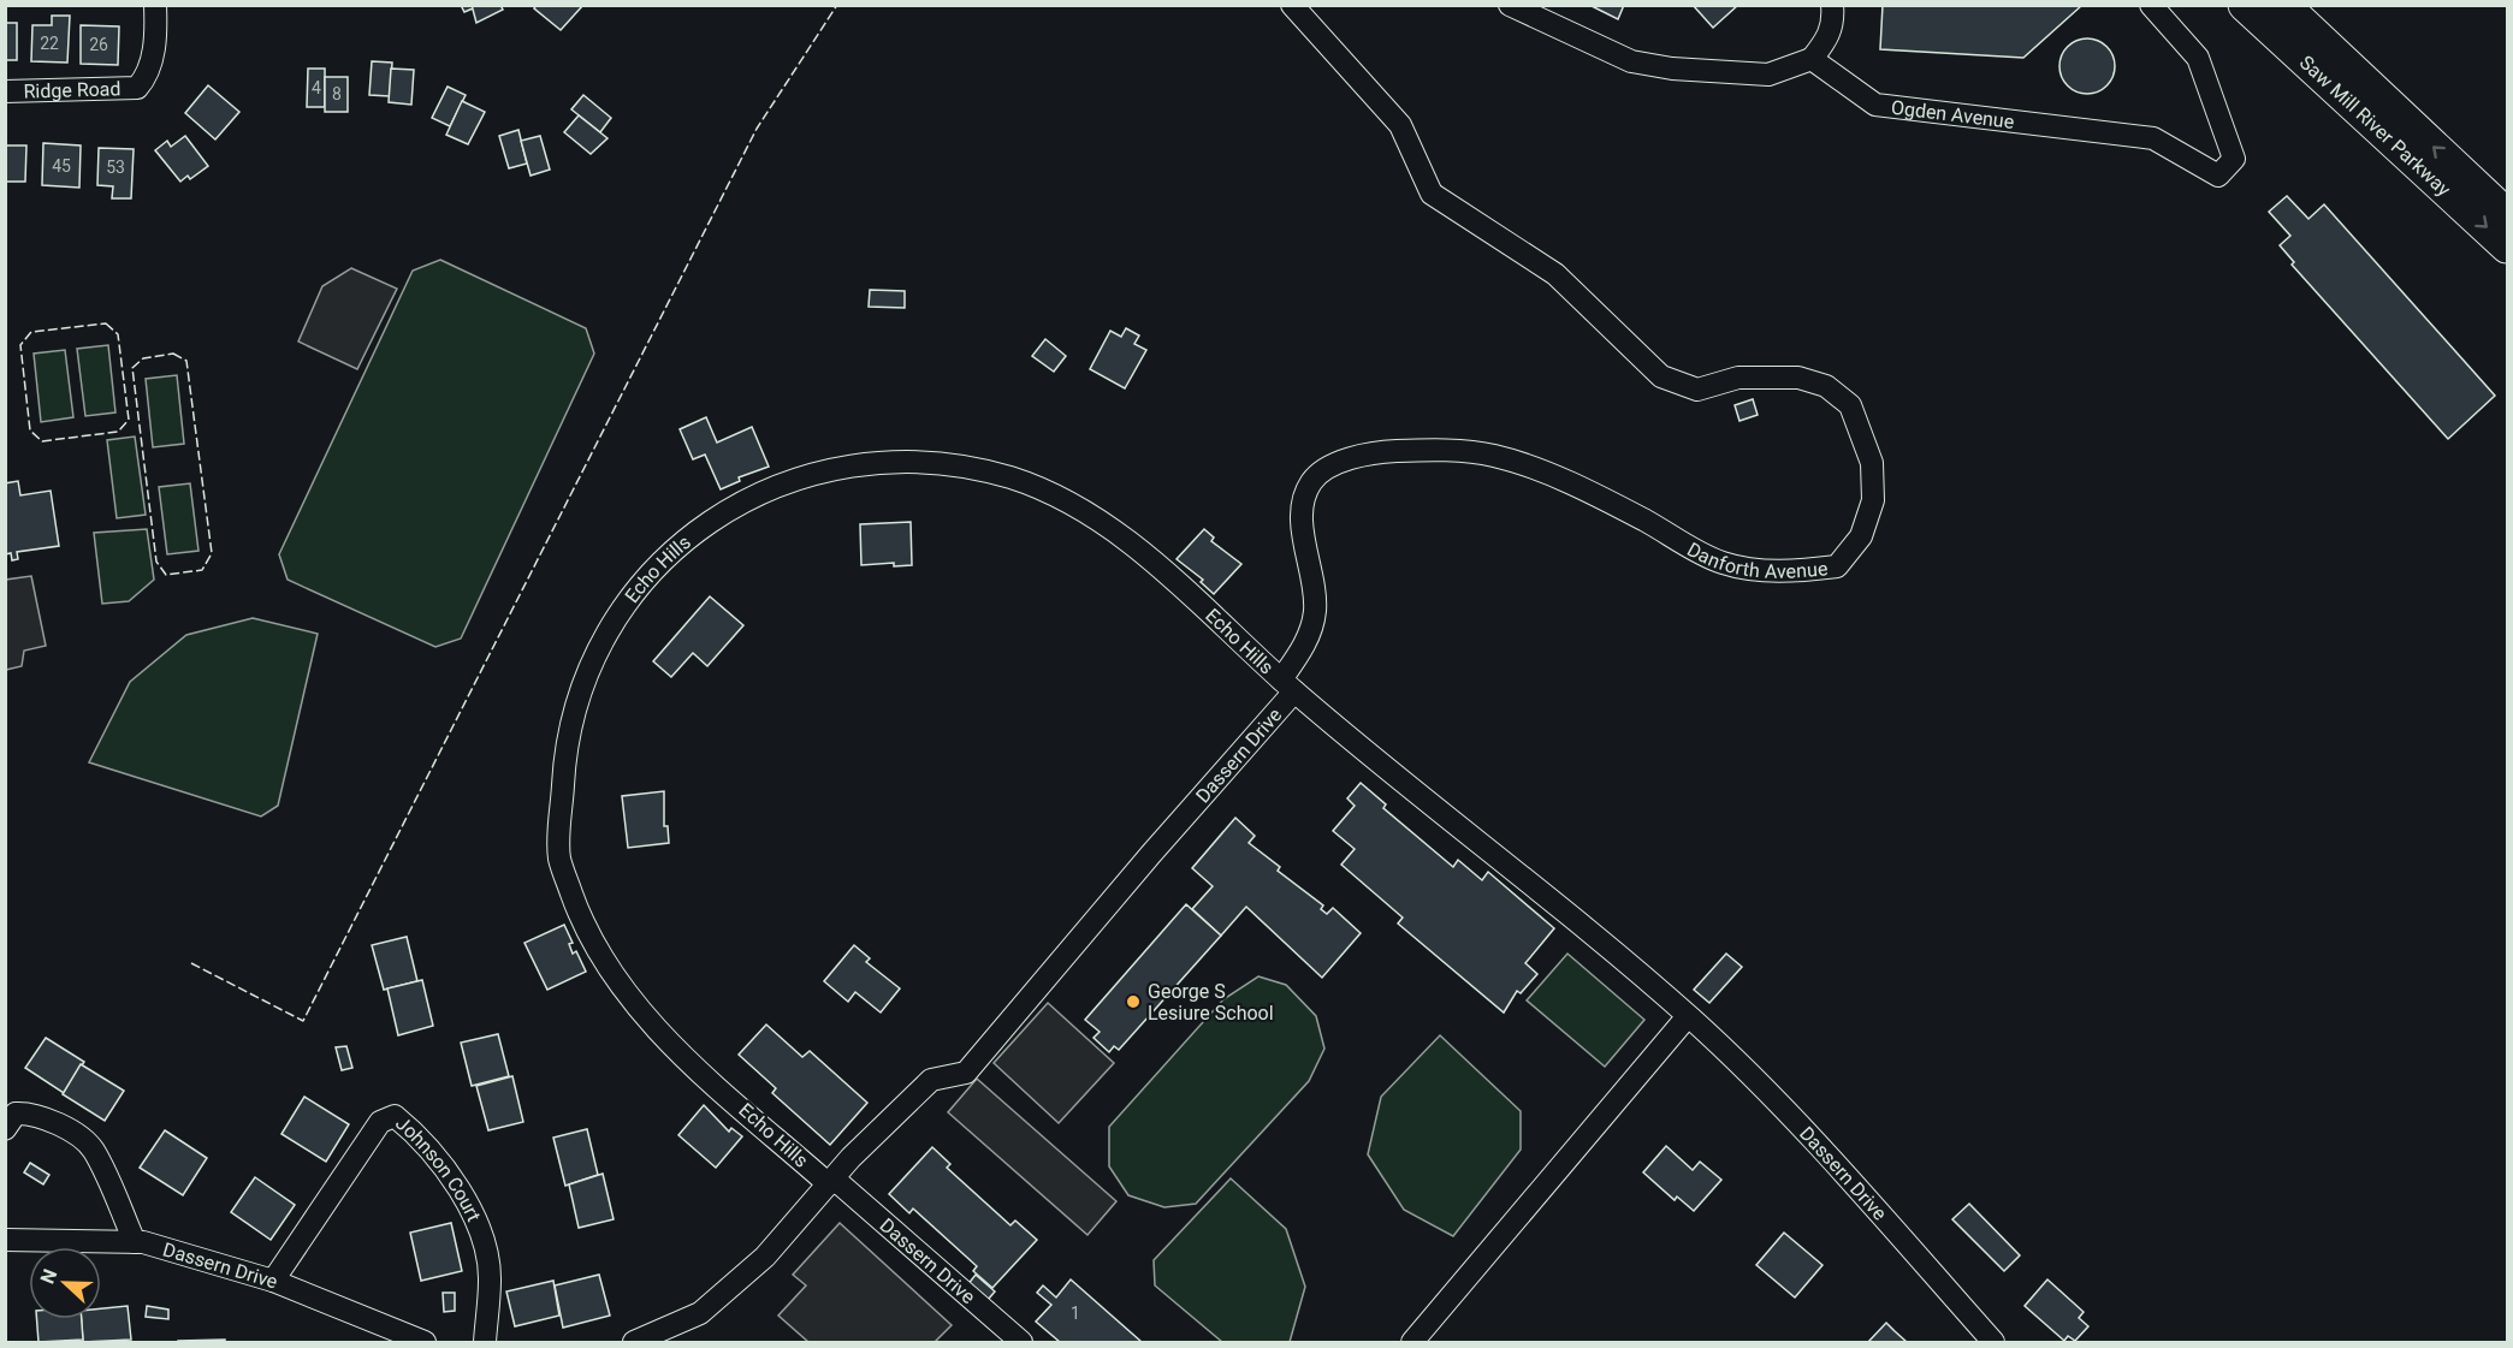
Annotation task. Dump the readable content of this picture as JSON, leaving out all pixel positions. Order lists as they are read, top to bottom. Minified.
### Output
{"streets":{"highway":["Saw Mill River Parkway"],"street":["Ridge Road","Ogden Avenue","Danforth Avenue","Echo Hills","Dassern Drive","Johnson Court"]},"crossings":[["Danforth Avenue","Echo Hills"],["Danforth Avenue","Dassern Drive"],["Echo Hills","Dassern Drive"],["Dassern Drive","Johnson Court"]],"places":["George S Lesiure School"],"house_numbers":["22","26","4","8","45","53","1"],"north":"left"}
